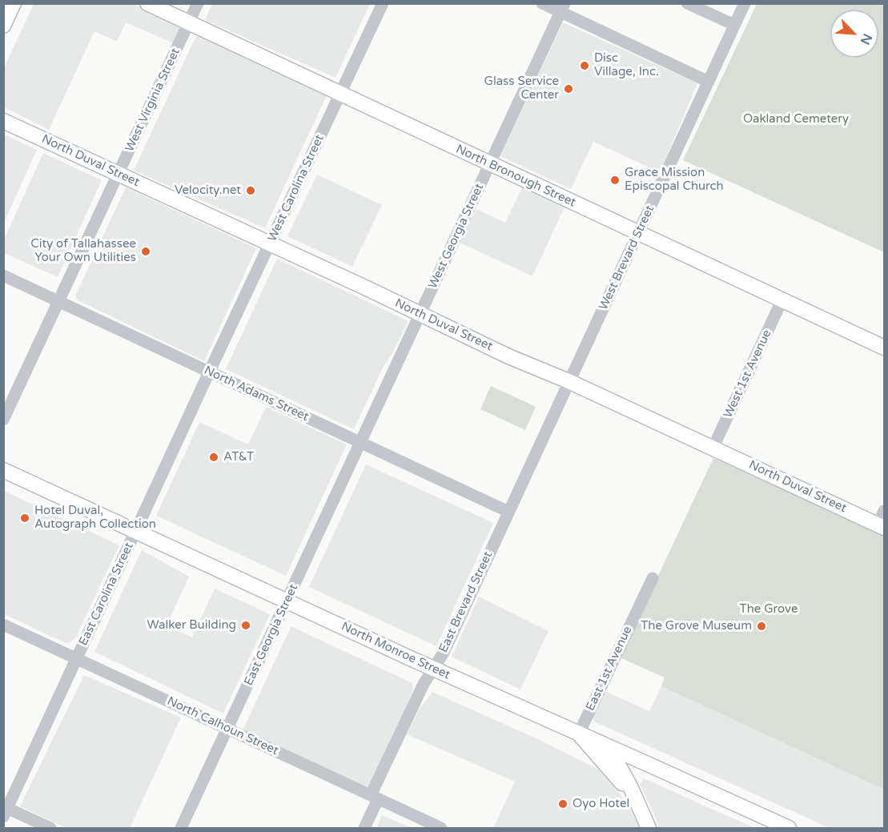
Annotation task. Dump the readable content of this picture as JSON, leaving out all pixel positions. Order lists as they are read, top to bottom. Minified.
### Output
{"streets":{"main road":["North Duval Street","North Bronough Street","North Monroe Street"],"street":["West Virginia Street","West Carolina Street","West Georgia Street","West Brevard Street","West 1st Avenue","North Adams Street","East Carolina Street","East Brevard Street","East Georgia Street","East 1st Avenue","North Calhoun Street"]},"crossings":[["West Virginia Street","North Duval Street"],["West Virginia Street","North Bronough Street"],["West Virginia Street","North Adams Street"],["North Duval Street","West Carolina Street"],["North Duval Street","West Georgia Street"],["North Duval Street","West Brevard Street"],["North Duval Street","West 1st Avenue"],["North Bronough Street","West Carolina Street"],["North Bronough Street","West Georgia Street"],["North Bronough Street","West Brevard Street"],["North Bronough Street","West 1st Avenue"],["West Carolina Street","North Adams Street"],["West Carolina Street","East Carolina Street"],["West Georgia Street","North Adams Street"],["West Georgia Street","East Georgia Street"],["West Brevard Street","North Adams Street"],["West Brevard Street","East Brevard Street"],["North Adams Street","East Carolina Street"],["North Adams Street","East Brevard Street"],["North Adams Street","East Georgia Street"],["East Carolina Street","North Monroe Street"],["East Carolina Street","North Calhoun Street"],["East Brevard Street","North Monroe Street"],["East Brevard Street","North Calhoun Street"],["East Georgia Street","North Monroe Street"],["East Georgia Street","North Calhoun Street"],["North Monroe Street","East 1st Avenue"]],"parks":["Oakland Cemetery","The Grove"],"places":["Disc Village, Inc.","Glass Service Center","Grace Mission Episcopal Church","Velocity.net","City of Tallahassee Your Own Utilities","AT&T","Hotel Duval, Autograph Collection","Walker Building","The Grove Museum","Oyo Hotel"],"north":"bottom right"}
